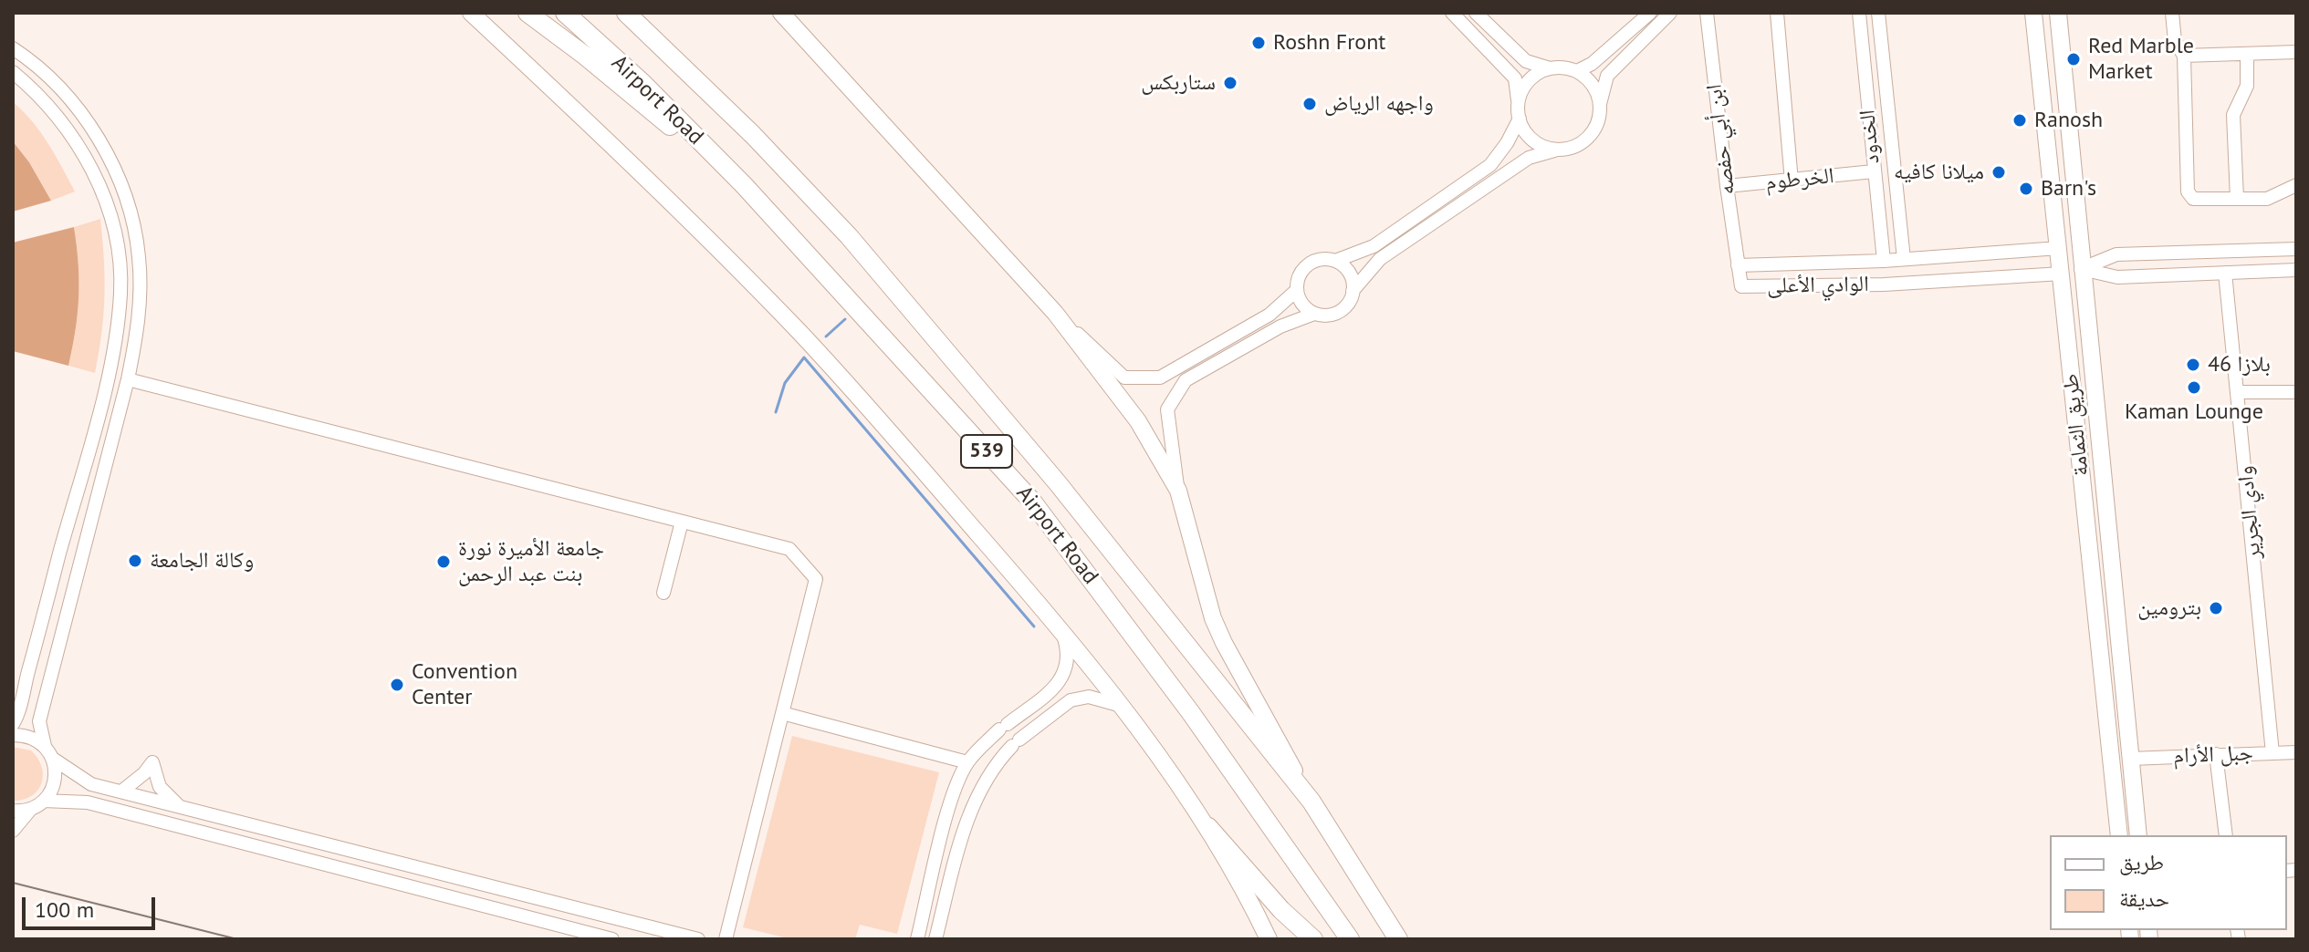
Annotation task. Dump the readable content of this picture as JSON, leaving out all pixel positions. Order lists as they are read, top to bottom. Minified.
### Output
{"streets":{"highway":["Airport Road","539"],"main road":["طريق الثمامة"],"street":["الخدود","ابن أبي حفصه","الخرطوم","الوادي الأعلى","وادي الجرير","جبل الأرام"]},"crossings":[["الخدود","الخرطوم"],["الخدود","الوادي الأعلى"],["ابن أبي حفصه","الخرطوم"],["ابن أبي حفصه","الوادي الأعلى"],["الوادي الأعلى","طريق الثمامة"],["طريق الثمامة","جبل الأرام"],["وادي الجرير","جبل الأرام"]],"places":["Roshn Front","Red Marble Market","ستاربكس","واجهه الرياض","Ranosh","ميلانا كافيه","Barn's","بلازا 46","Kaman Lounge","وكالة الجامعة","جامعة الأميرة نورة بنت عبد الرحمن","بترومين","Convention Center"],"legend":["طريق","حديقة"],"scale_bar":"100 m"}
